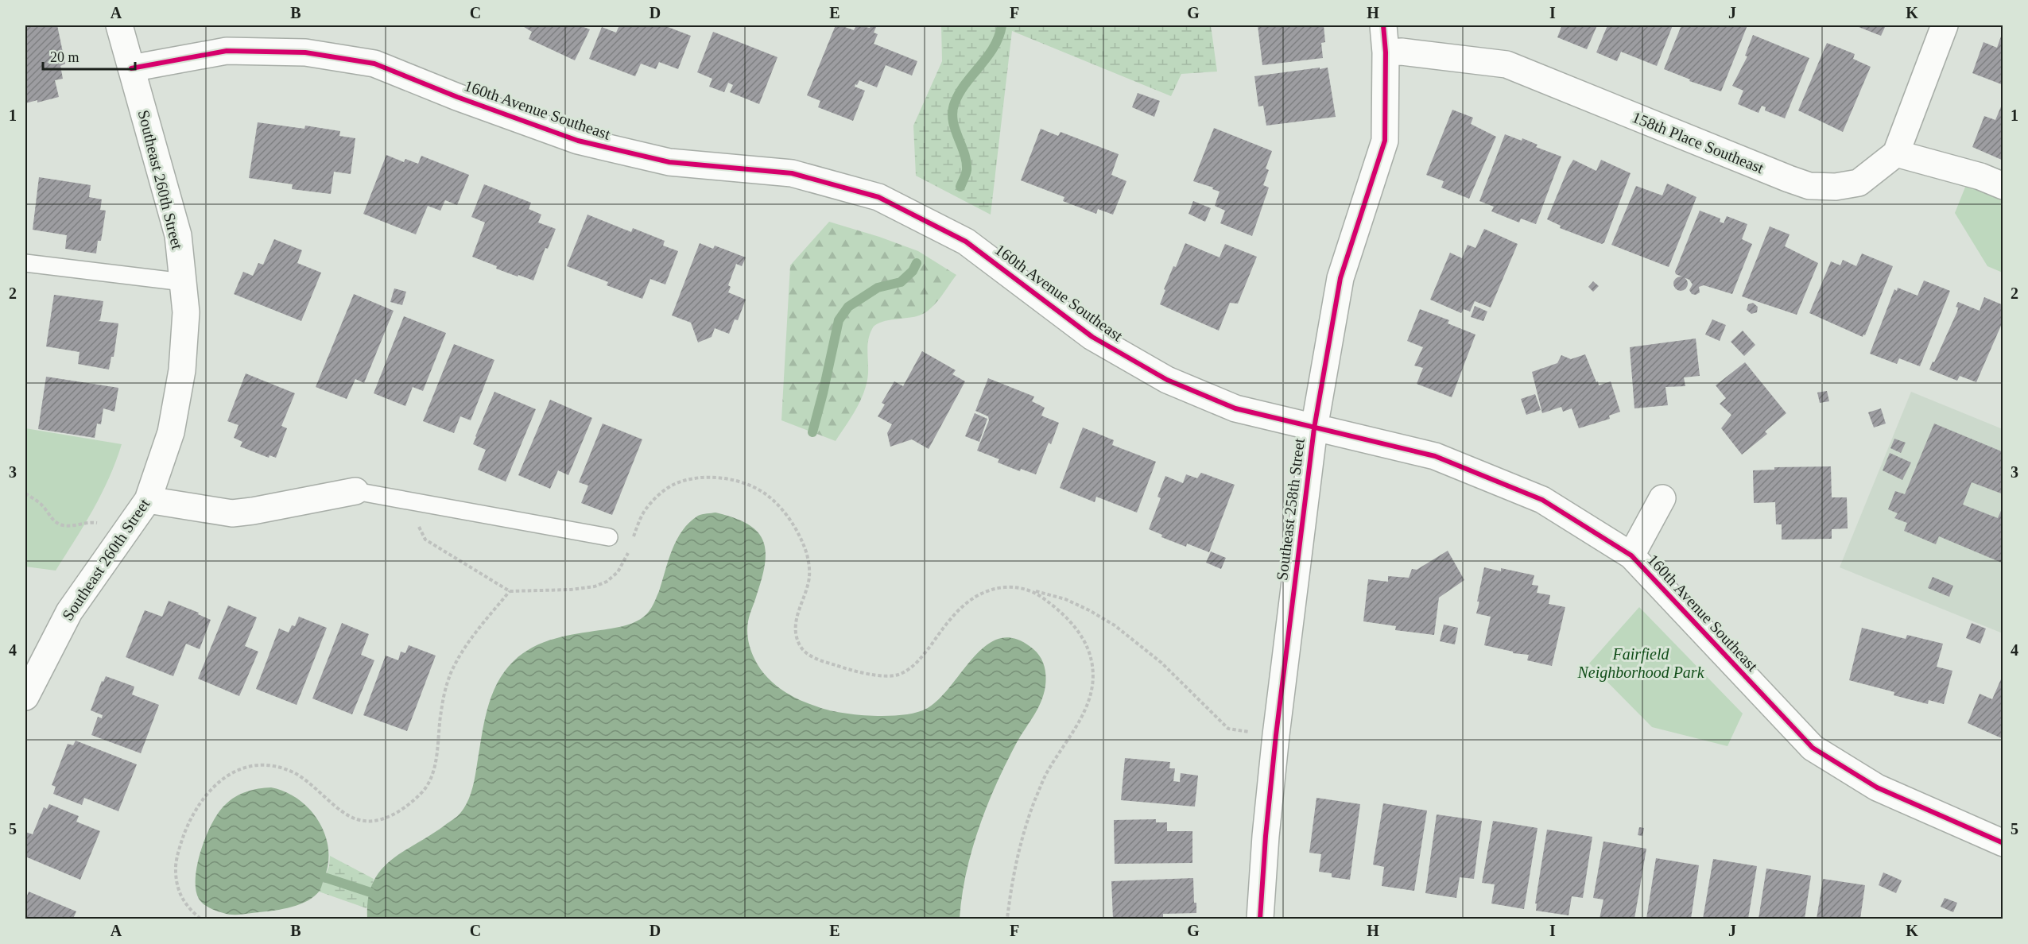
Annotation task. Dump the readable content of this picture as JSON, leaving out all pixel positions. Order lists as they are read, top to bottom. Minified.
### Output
{"streets":{"street":["160th Avenue Southeast","158th Place Southeast","Southeast 260th Street","Southeast 258th Street"]},"crossings":[["160th Avenue Southeast","Southeast 260th Street"],["160th Avenue Southeast","Southeast 258th Street"],["158th Place Southeast","Southeast 258th Street"]],"parks":["Fairfield Neighborhood Park"],"scale_bar":"20 m","grid":{"columns":["A","B","C","D","E","F","G","H","I","J","K"],"rows":["1","2","3","4","5"]}}
